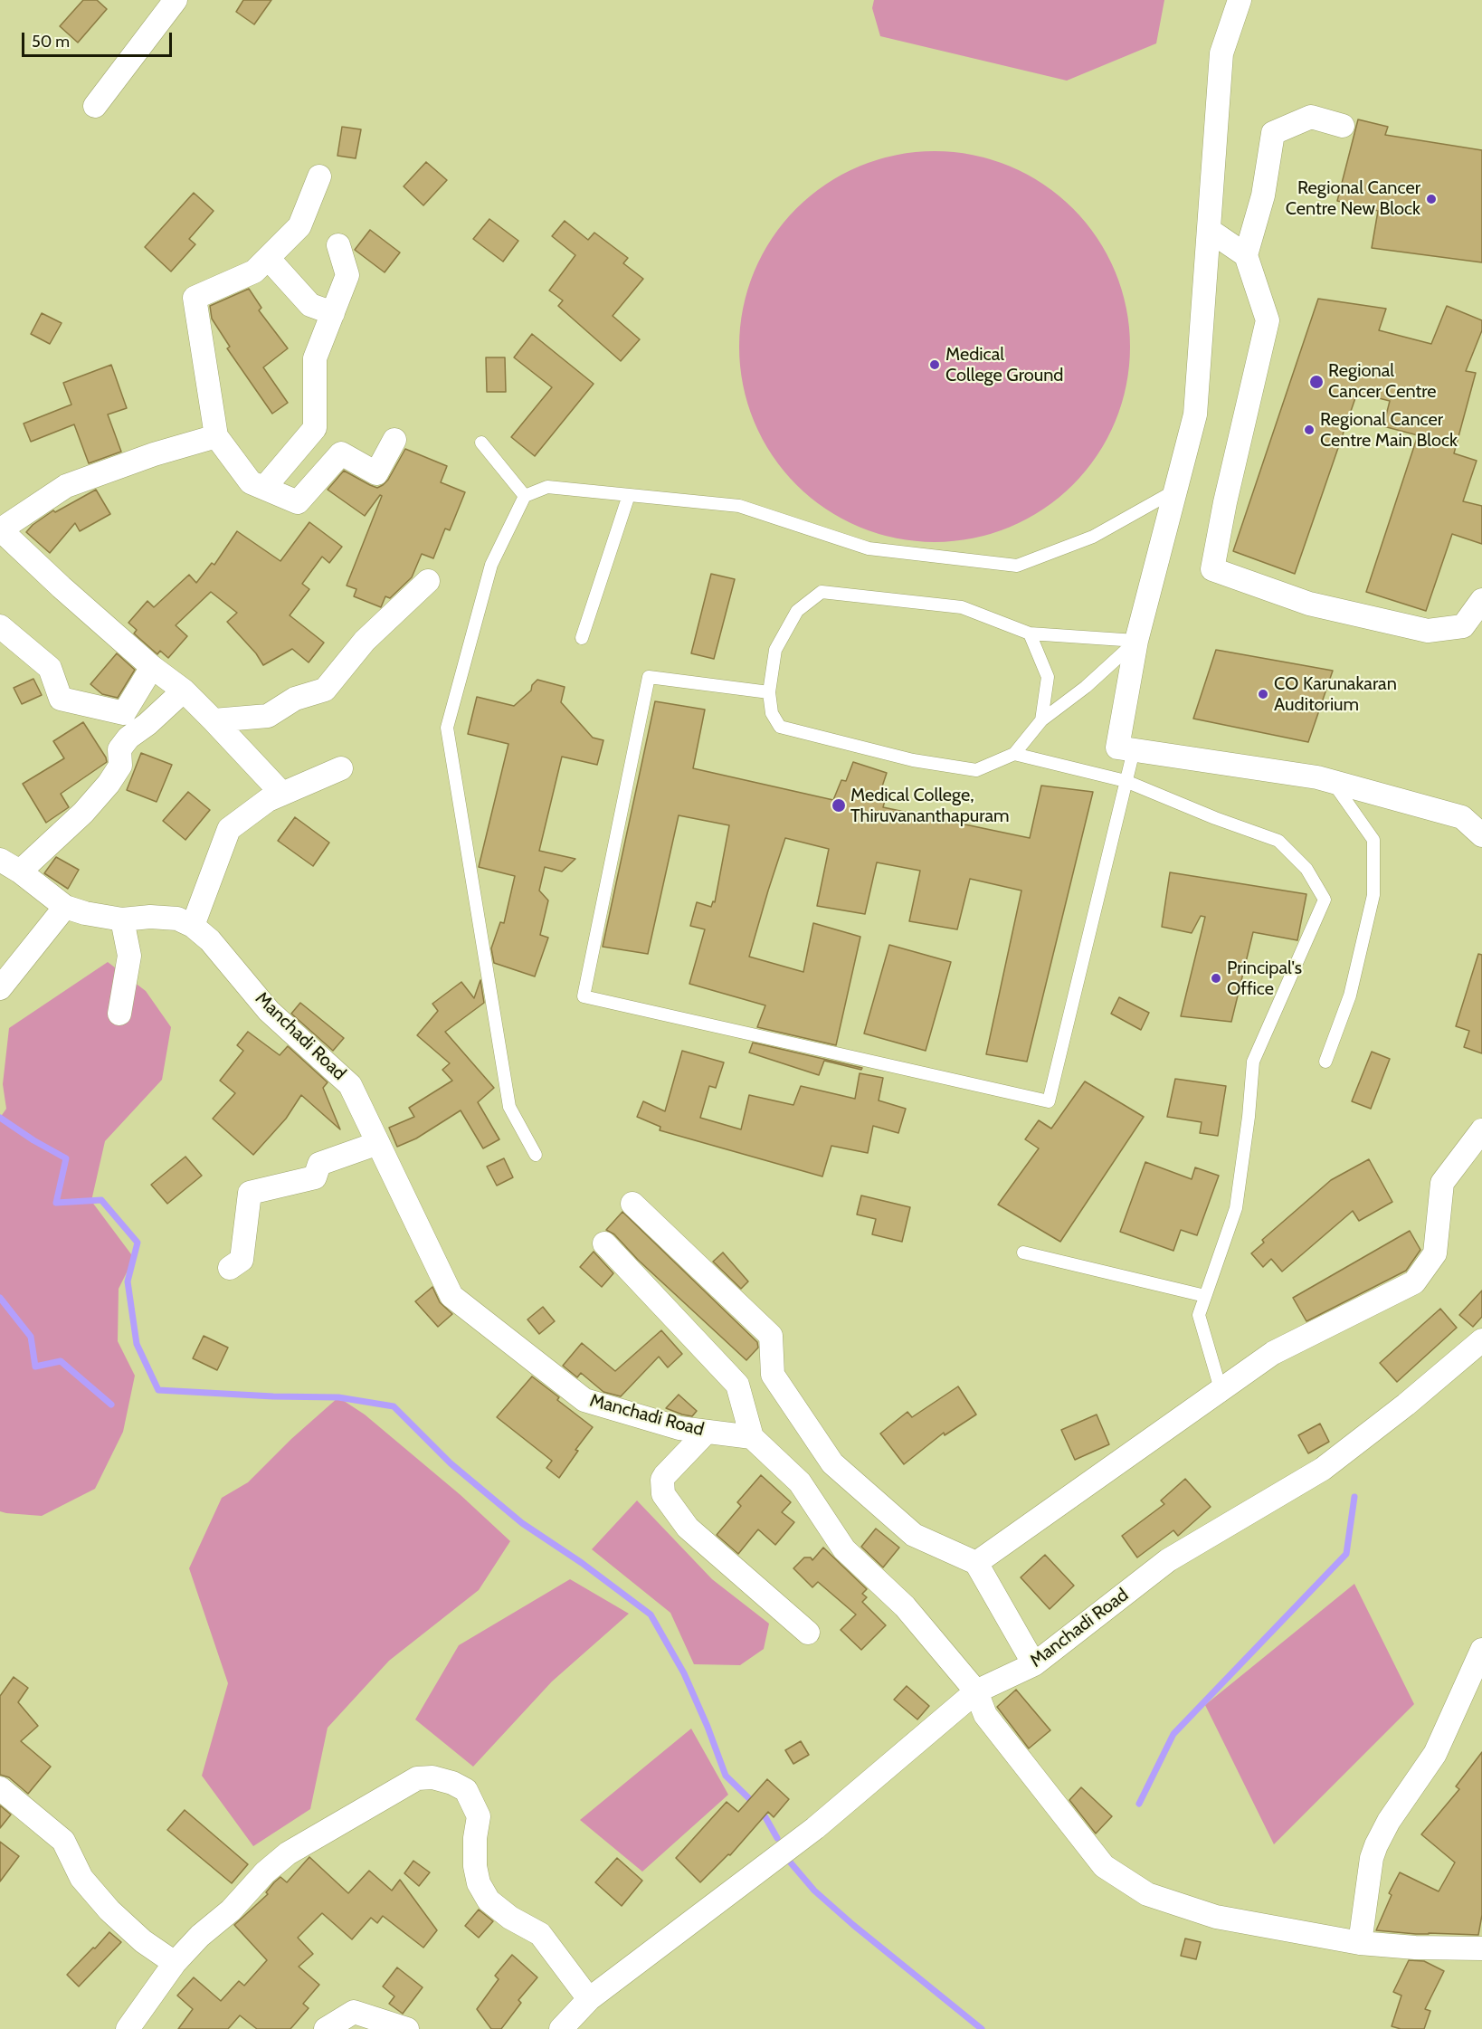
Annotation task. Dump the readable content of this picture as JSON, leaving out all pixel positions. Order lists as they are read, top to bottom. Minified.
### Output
{"streets":{"street":["Manchadi Road"]},"places":["Regional Cancer Centre New Block","Medical College Ground","Regional Cancer Centre","Regional Cancer Centre Main Block","CO Karunakaran Auditorium","Medical College, Thiruvananthapuram","Principal's Office"],"scale_bar":"50 m"}
